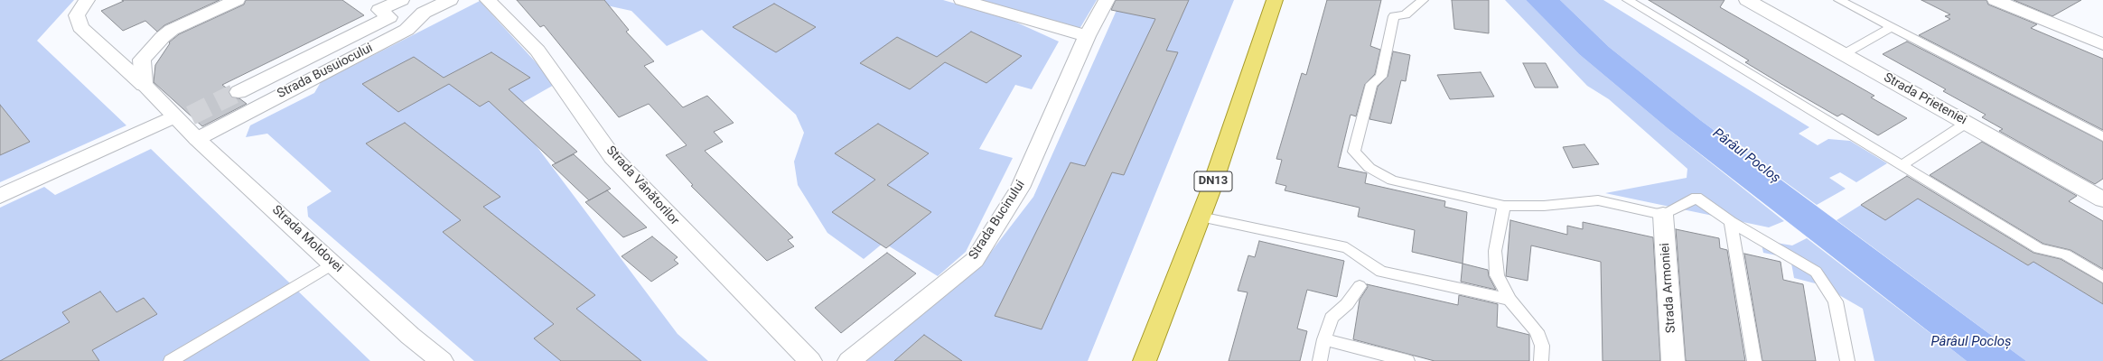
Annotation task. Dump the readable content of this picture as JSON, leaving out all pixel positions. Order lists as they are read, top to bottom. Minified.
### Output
{"streets":{"main road":["DN13"],"street":["Strada Busuiocului","Strada Prieteniei","Strada Vânătorilor","Strada Bucinului","Strada Moldovei","Strada Armoniei"]},"crossings":[["Strada Busuiocului","Strada Moldovei"]],"water":["Pârâul Pocloș"]}
